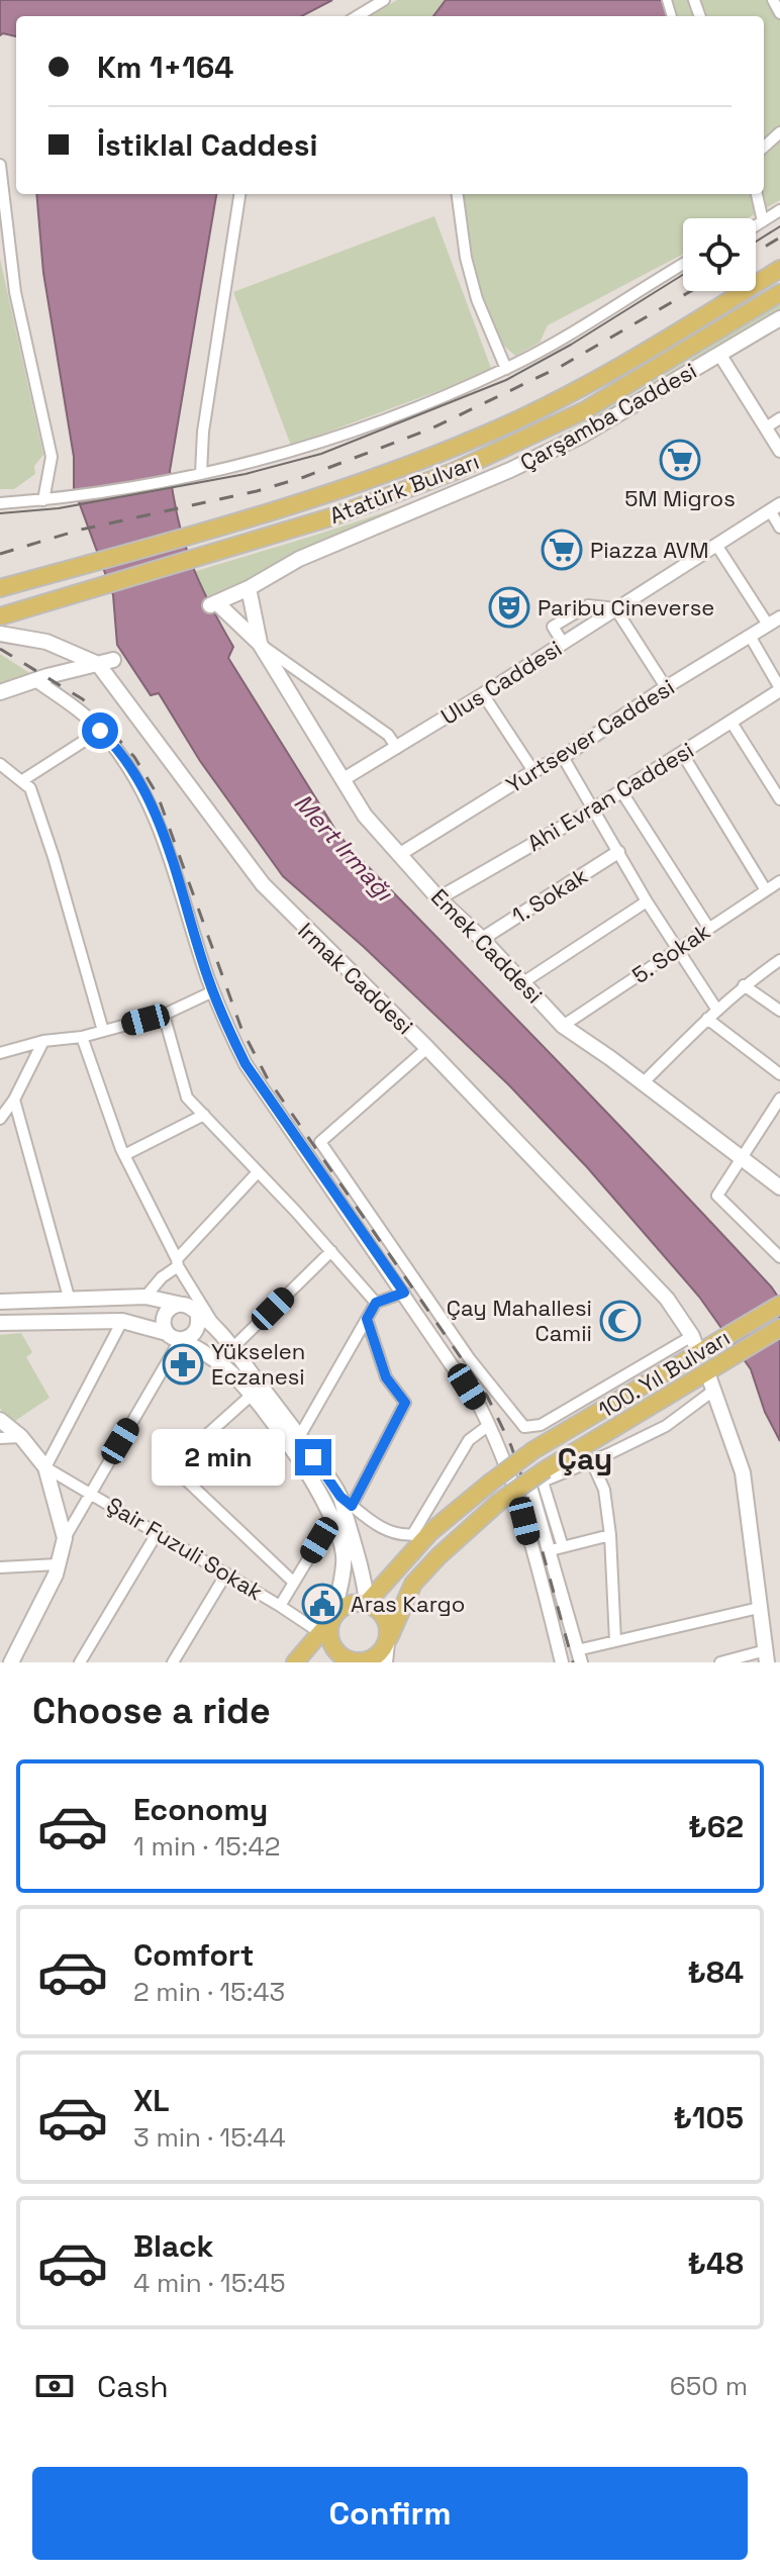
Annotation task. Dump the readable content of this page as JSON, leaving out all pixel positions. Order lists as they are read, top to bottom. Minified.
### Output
{"streets":{"main road":["Çarşamba Caddesi","Atatürk Bulvarı","Emek Caddesi","Irmak Caddesi","100. Yıl Bulvarı"],"street":["Ulus Caddesi","Yurtsever Caddesi","Ahi Evran Caddesi","1. Sokak","5. Sokak","Şair Fuzuli Sokak"]},"crossings":[["Çarşamba Caddesi","Emek Caddesi"],["Ulus Caddesi","Emek Caddesi"],["Yurtsever Caddesi","Emek Caddesi"],["Ahi Evran Caddesi","Emek Caddesi"],["1. Sokak","Emek Caddesi"],["Emek Caddesi","5. Sokak"],["Irmak Caddesi","100. Yıl Bulvarı"]],"districts":["Çay"],"water":["Mert Irmağı"],"places":{"supermarket":["5M Migros","Piazza AVM"],"theatre":["Paribu Cineverse"],"mosque":["Çay Mahallesi Camii"],"pharmacy":["Yükselen Eczanesi"],"public building":["Aras Kargo"]},"page":{"banner":["Km 1+164","İstiklal Caddesi"],"bubble":"2 min","heading":"Choose a ride","list":[{"name":"Economy","note":"1 min · 15:42","value":"₺62"},{"name":"Comfort","note":"2 min · 15:43","value":"₺84"},{"name":"XL","note":"3 min · 15:44","value":"₺105"},{"name":"Black","note":"4 min · 15:45","value":"₺48"}],"pay":["Cash","650 m"],"buttons":"Confirm"}}
